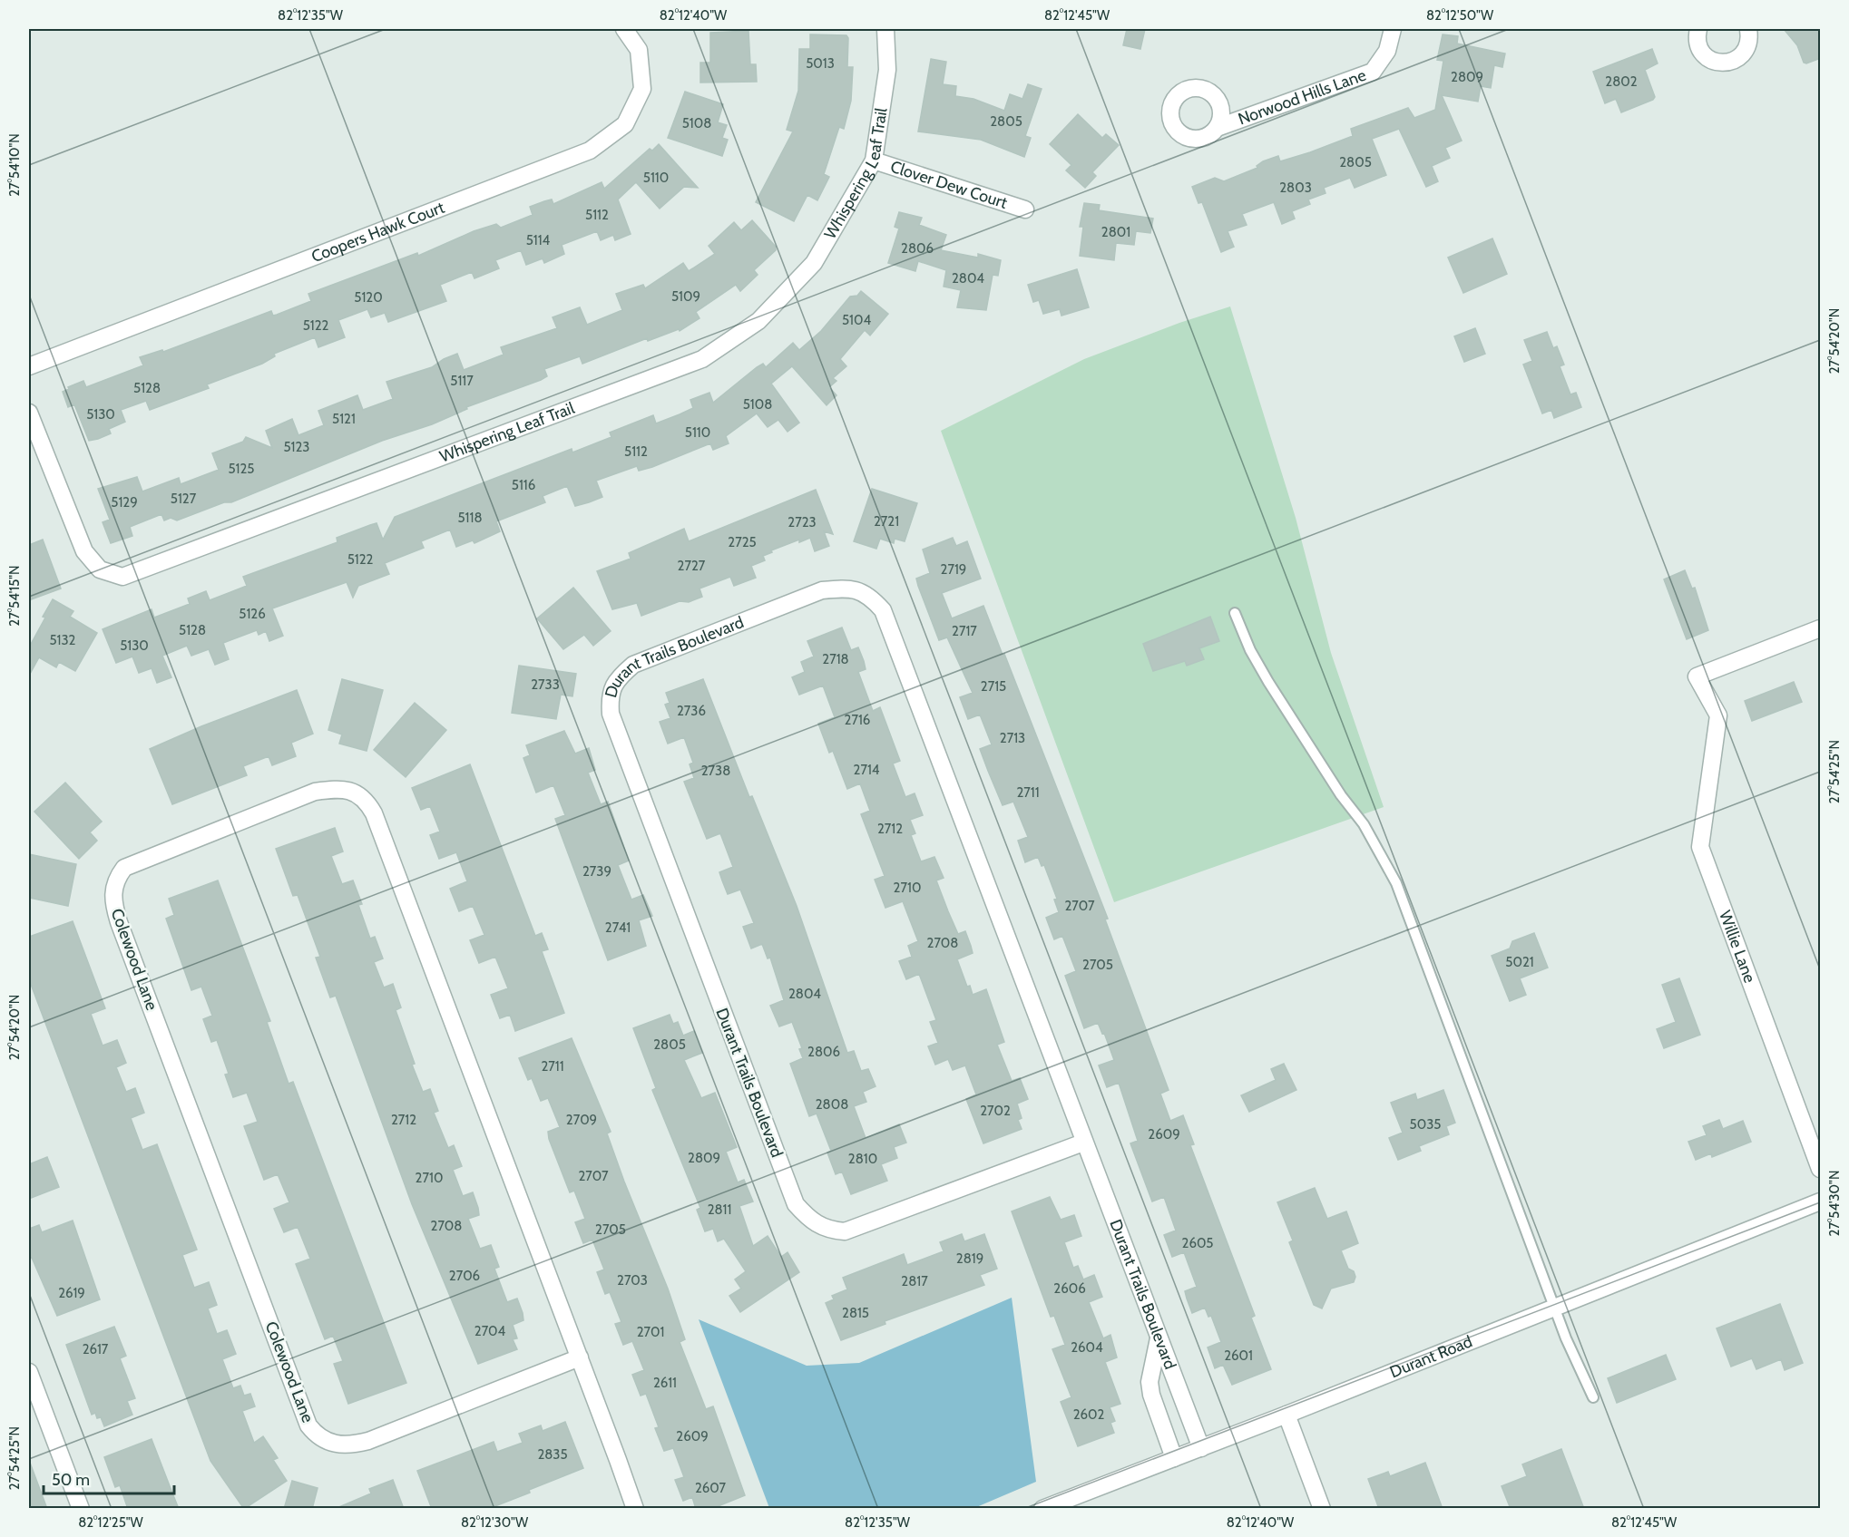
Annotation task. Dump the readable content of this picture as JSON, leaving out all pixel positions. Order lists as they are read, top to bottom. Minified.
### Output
{"streets":{"street":["Norwood Hills Lane","Whispering Leaf Trail","Clover Dew Court","Coopers Hawk Court","Durant Trails Boulevard","Willie Lane","Colewood Lane","Durant Road"]},"crossings":[["Whispering Leaf Trail","Clover Dew Court"],["Durant Trails Boulevard","Durant Road"]],"house_numbers":["5013","2809","2802","2805","5108","2805","5110","2803","5112","2801","5114","2806","2804","5109","5120","5104","5122","5117","5128","5108","5130","5121","5110","5123","5112","5125","5116","5127","5129","5118","2721","2723","2725","5122","2727","2719","5126","5128","2717","5132","5130","2718","2733","2715","2736","2716","2713","2714","2738","2711","2712","2739","2710","2707","2741","2708","5021","2705","2804","2805","2806","2711","2808","2702","2712","2709","5035","2609","2809","2810","2707","2710","2811","2708","2705","2605","2819","2706","2703","2817","2606","2619","2815","2704","2701","2604","2617","2601","2611","2602","2609","2835","2607"],"scale_bar":"50 m","coordinates":["82°12'35\"W","82°12'40\"W","82°12'45\"W","82°12'50\"W","27°54'10\"N","27°54'20\"N","27°54'15\"N","27°54'25\"N","27°54'30\"N","82°12'25\"W","82°12'30\"W"]}
